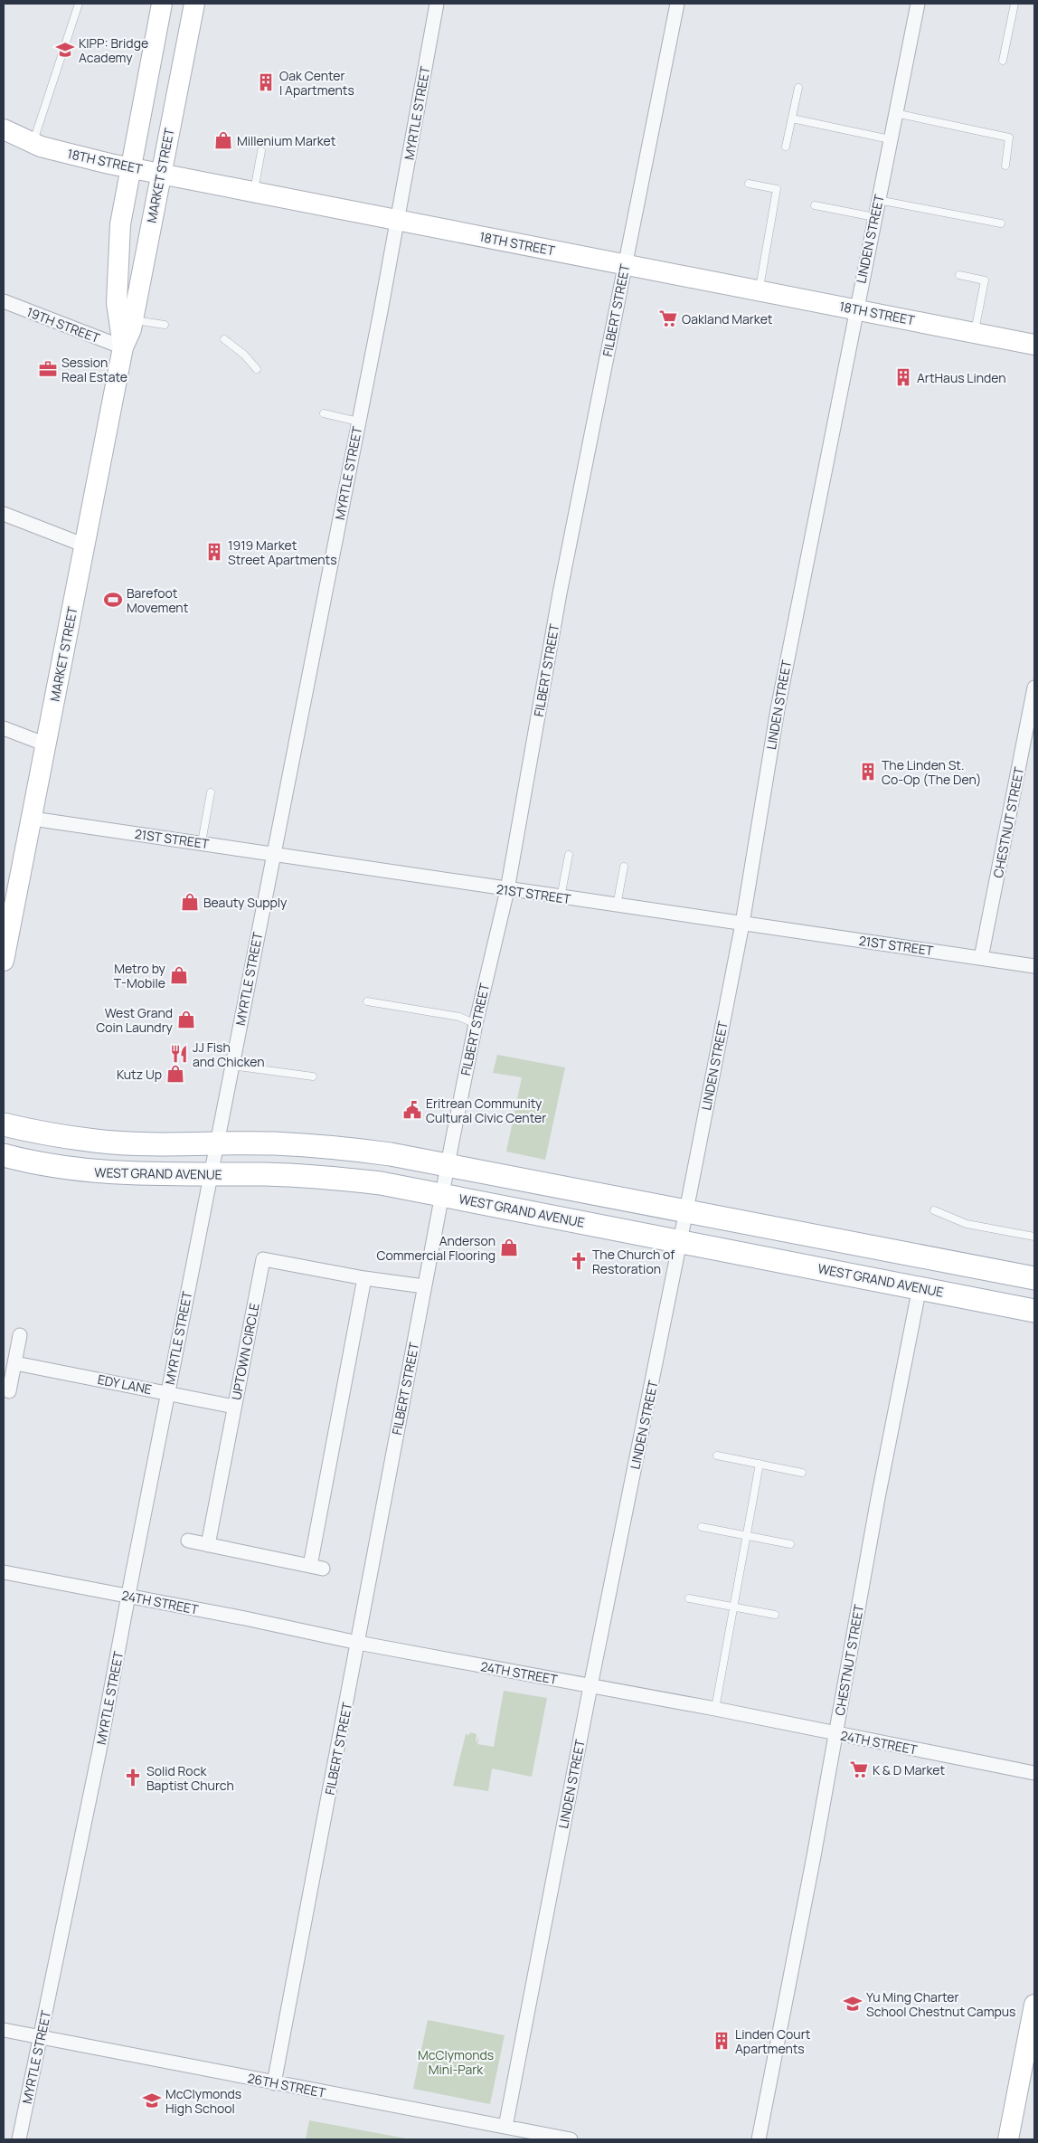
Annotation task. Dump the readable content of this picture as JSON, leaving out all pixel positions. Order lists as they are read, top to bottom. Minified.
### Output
{"streets":{"main road":["18TH STREET","MARKET STREET","WEST GRAND AVENUE"],"street":["MYRTLE STREET","LINDEN STREET","FILBERT STREET","19TH STREET","CHESTNUT STREET","21ST STREET","UPTOWN CIRCLE","EDY LANE","24TH STREET","26TH STREET"]},"crossings":[["MYRTLE STREET","18TH STREET"],["MYRTLE STREET","21ST STREET"],["MYRTLE STREET","WEST GRAND AVENUE"],["MYRTLE STREET","EDY LANE"],["MYRTLE STREET","24TH STREET"],["MYRTLE STREET","26TH STREET"],["18TH STREET","MARKET STREET"],["18TH STREET","LINDEN STREET"],["18TH STREET","FILBERT STREET"],["MARKET STREET","19TH STREET"],["MARKET STREET","21ST STREET"],["LINDEN STREET","21ST STREET"],["LINDEN STREET","WEST GRAND AVENUE"],["LINDEN STREET","24TH STREET"],["LINDEN STREET","26TH STREET"],["FILBERT STREET","21ST STREET"],["FILBERT STREET","WEST GRAND AVENUE"],["FILBERT STREET","UPTOWN CIRCLE"],["FILBERT STREET","24TH STREET"],["FILBERT STREET","26TH STREET"],["CHESTNUT STREET","21ST STREET"],["CHESTNUT STREET","WEST GRAND AVENUE"],["CHESTNUT STREET","24TH STREET"],["UPTOWN CIRCLE","EDY LANE"]],"parks":["McClymonds Mini-Park"],"places":{"school or university":["KIPP: Bridge Academy","Yu Ming Charter School Chestnut Campus","McClymonds High School"],"building":["Oak Center I Apartments","ArtHaus Linden","1919 Market Street Apartments","The Linden St. Co-Op (The Den)","Linden Court Apartments"],"shop":["Millenium Market","Beauty Supply","Metro by T-Mobile","West Grand Coin Laundry","Kutz Up","Anderson Commercial Flooring"],"supermarket":["Oakland Market","K & D Market"],"office":["Session Real Estate"],"sports":["Barefoot Movement"],"restaurant":["JJ Fish and Chicken"],"public building":["Eritrean Community Cultural Civic Center"],"church":["The Church of Restoration","Solid Rock Baptist Church"]}}
